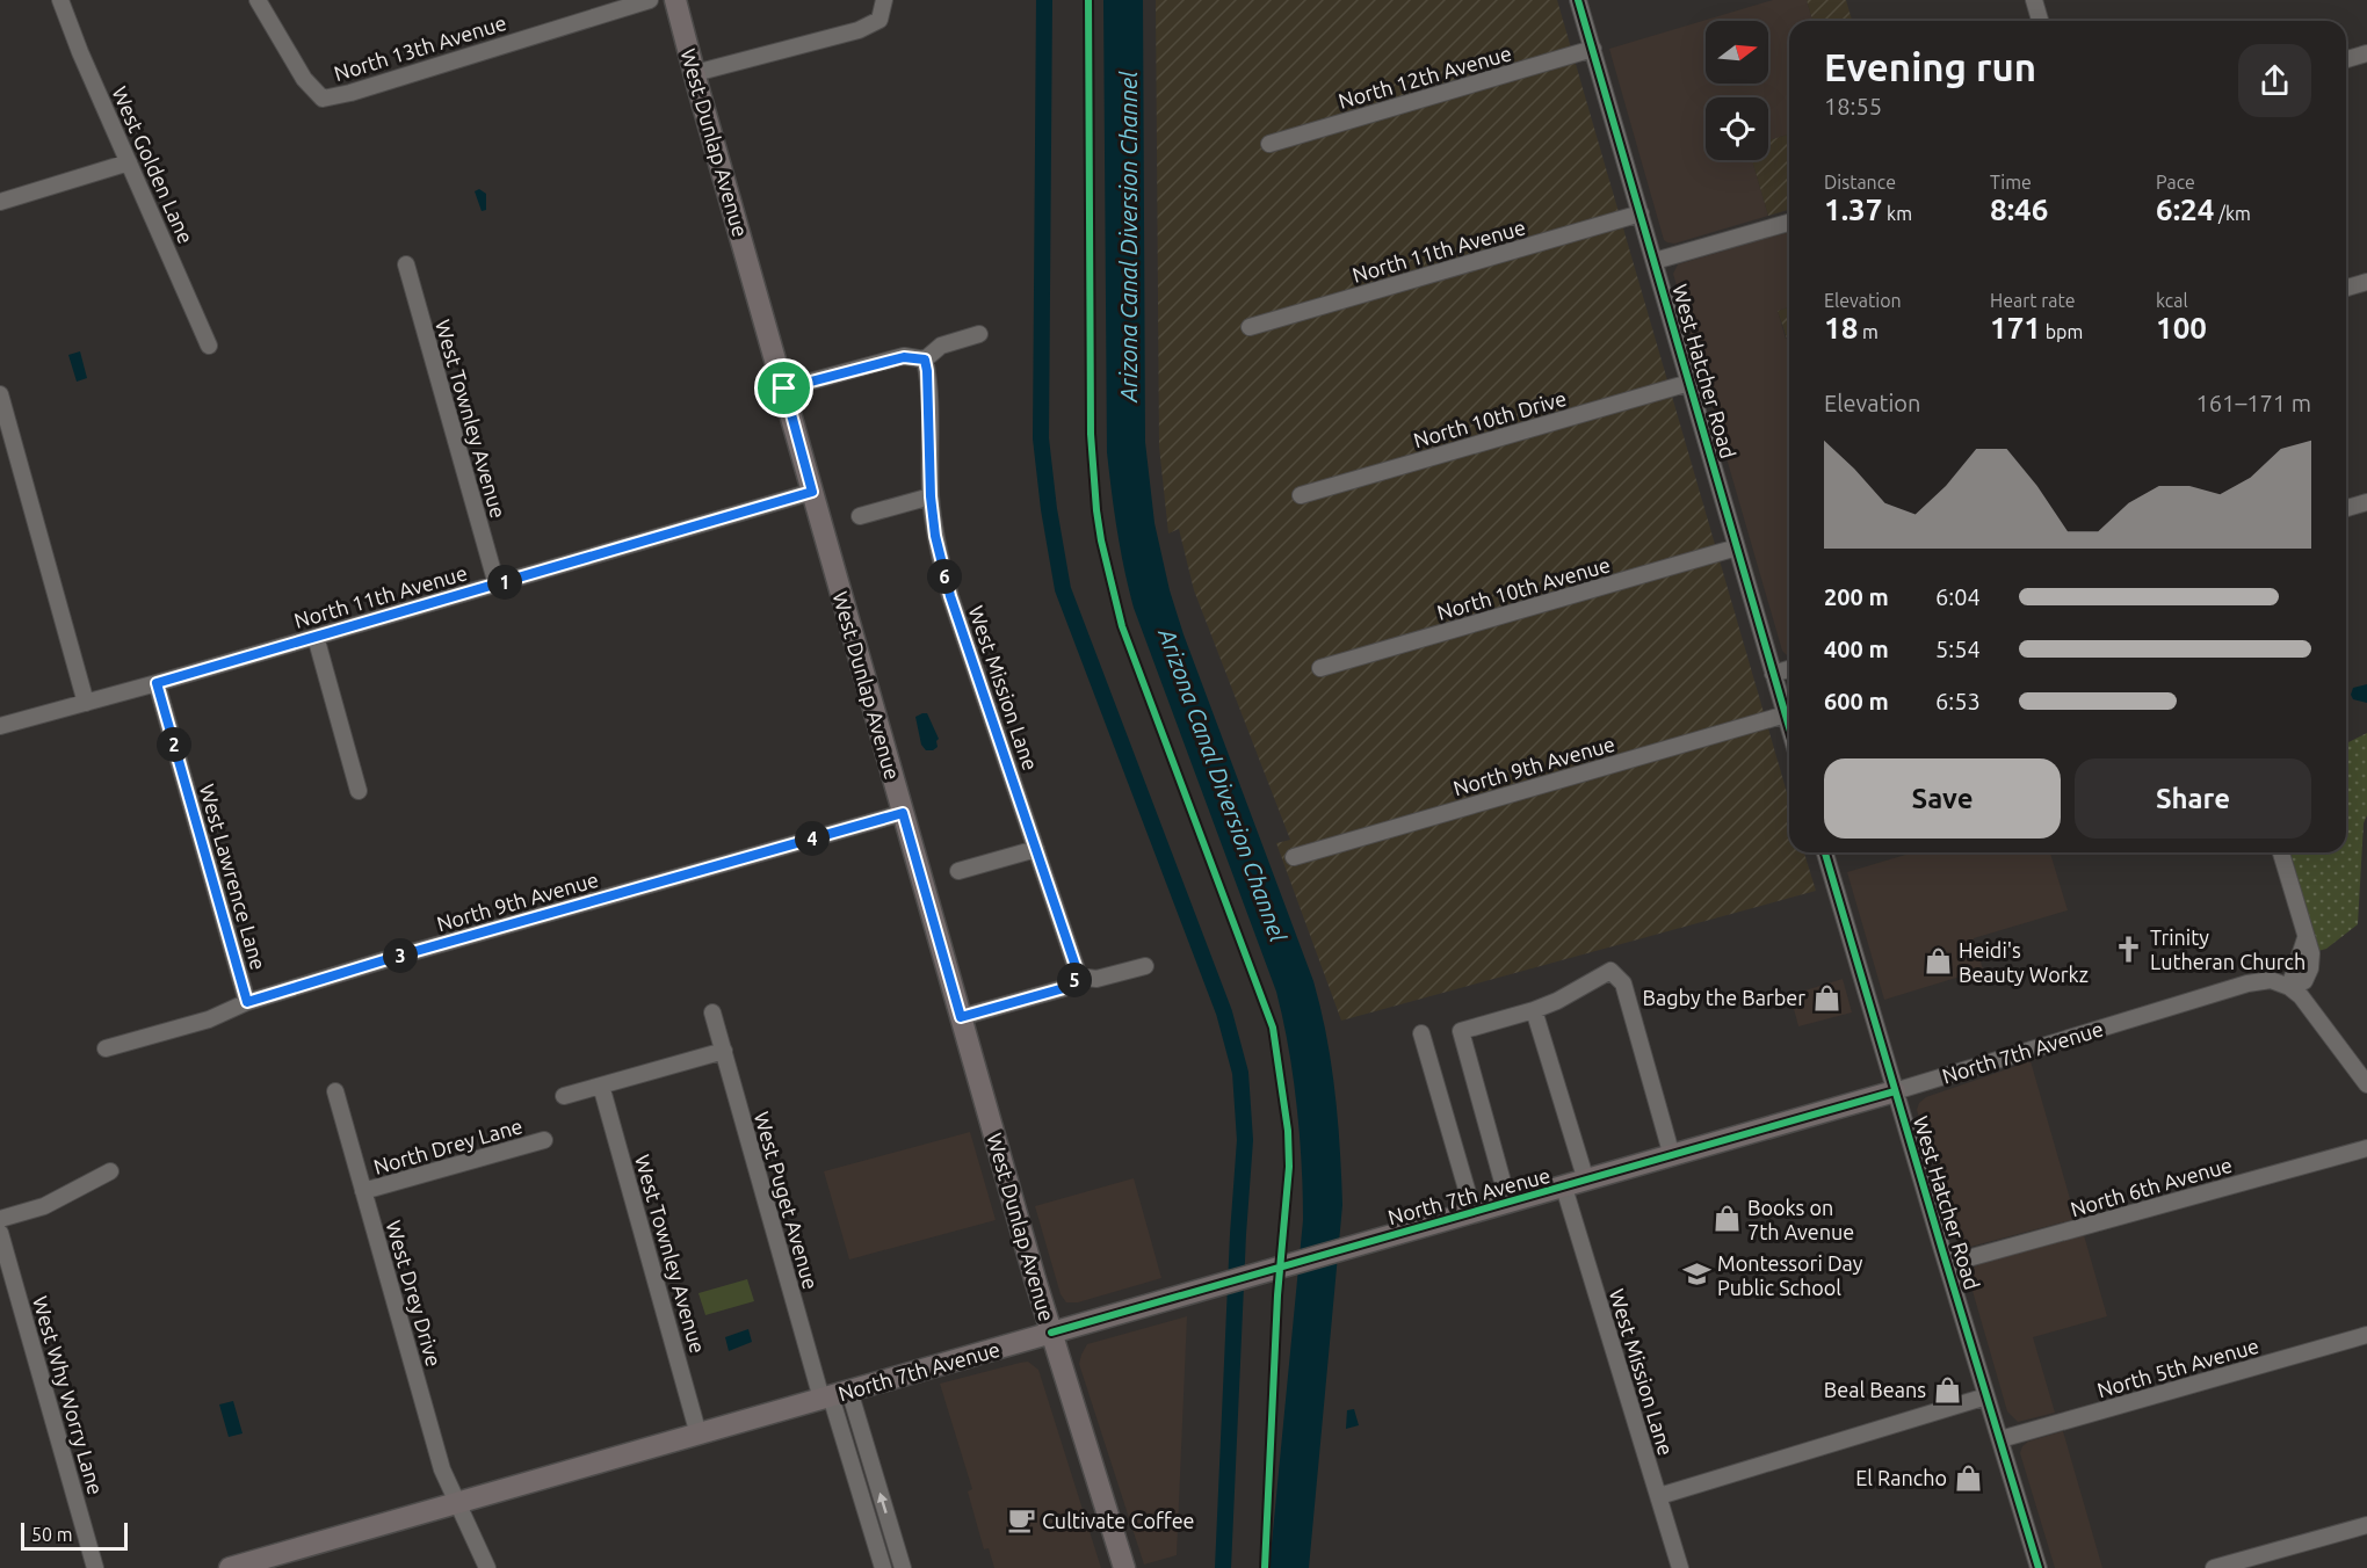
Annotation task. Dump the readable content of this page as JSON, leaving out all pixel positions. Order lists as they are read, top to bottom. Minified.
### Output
{"streets":{"main road":["West Dunlap Avenue","North 7th Avenue"],"street":["North 13th Avenue","North 12th Avenue","West Golden Lane","North 11th Avenue","West Hatcher Road","West Townley Avenue","North 10th Drive","North 10th Avenue","West Mission Lane","North 9th Avenue","West Lawrence Lane","North Drey Lane","North 6th Avenue","West Puget Avenue","West Drey Drive","North 5th Avenue","West Why Worry Lane"]},"crossings":[["North 12th Avenue","West Hatcher Road"],["West Dunlap Avenue","North 11th Avenue"],["West Dunlap Avenue","North 9th Avenue"],["West Dunlap Avenue","North 7th Avenue"],["North 11th Avenue","West Hatcher Road"],["North 11th Avenue","West Townley Avenue"],["North 11th Avenue","West Lawrence Lane"],["West Hatcher Road","North 10th Drive"],["West Hatcher Road","North 10th Avenue"],["West Hatcher Road","North 9th Avenue"],["West Hatcher Road","North 7th Avenue"],["West Hatcher Road","North 6th Avenue"],["West Hatcher Road","North 5th Avenue"],["West Townley Avenue","North 7th Avenue"],["West Mission Lane","North 7th Avenue"],["North 9th Avenue","West Lawrence Lane"],["North 7th Avenue","West Puget Avenue"],["North 7th Avenue","West Drey Drive"],["North Drey Lane","West Drey Drive"]],"water":["Arizona Canal Diversion Channel"],"places":{"church":["Trinity Lutheran Church"],"shop":["Heidi's Beauty Workz","Bagby the Barber","Books on 7th Avenue","Beal Beans","El Rancho"],"school or university":["Montessori Day Public School"],"cafe":["Cultivate Coffee"]},"scale_bar":"50 m","north":"right","page":{"heading":["Evening run","18:55"],"stats":[["Distance","1.37 km"],["Time","8:46"],["Pace","6:24 /km"],["Elevation","18 m"],["Heart rate","171 bpm"],["kcal","100"]],"chart":["Elevation","161–171 m"],"pins":["6","1","2","4","3","5"],"list":[{"name":"200 m","note":"6:04"},{"name":"400 m","note":"5:54"},{"name":"600 m","note":"6:53"}],"buttons":["Save","Share"],"scale":"50 m"}}
